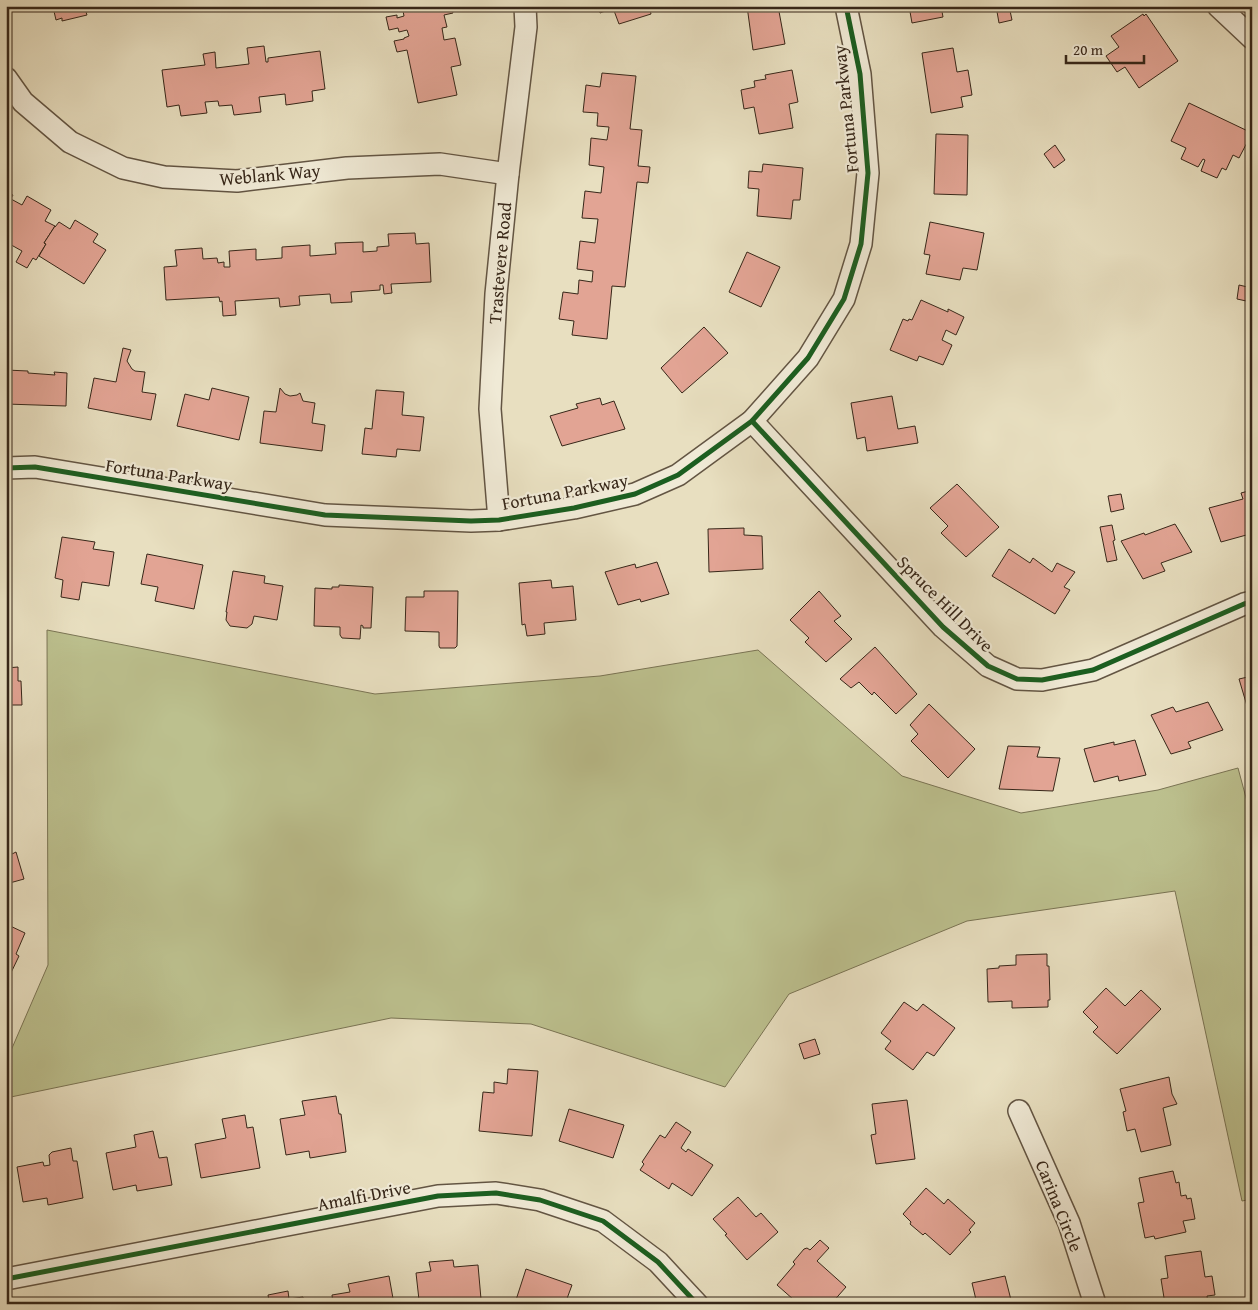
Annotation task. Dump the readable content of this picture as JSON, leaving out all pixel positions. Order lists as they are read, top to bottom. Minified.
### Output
{"streets":{"street":["Fortuna Parkway","Weblank Way","Trastevere Road","Spruce Hill Drive","Amalfi Drive","Carina Circle"]},"crossings":[["Fortuna Parkway","Trastevere Road"],["Fortuna Parkway","Spruce Hill Drive"],["Weblank Way","Trastevere Road"]],"scale_bar":"20 m"}
